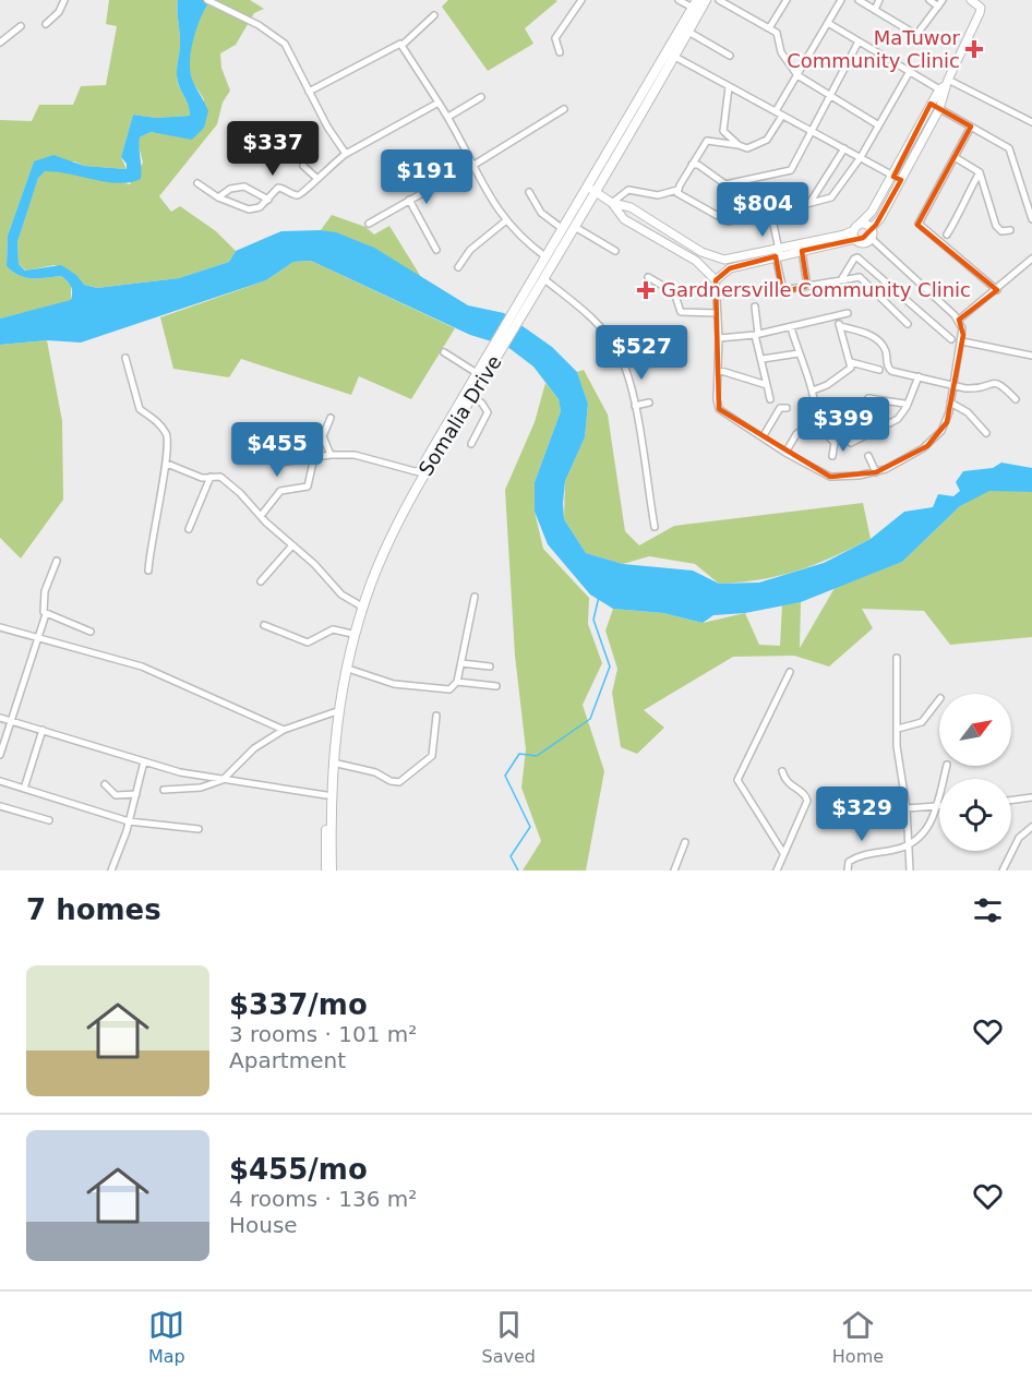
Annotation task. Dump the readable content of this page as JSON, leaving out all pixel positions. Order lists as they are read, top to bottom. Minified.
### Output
{"streets":{"main road":["Somalia Drive"]},"places":{"health":["MaTuwor Community Clinic","Gardnersville Community Clinic"]},"north":"top right","page":{"price":["$337","$191","$804","$527","$399","$455","$329"],"heading":"7 homes","list":[{"name":"$337/mo","note":"3 rooms · 101 m² · Apartment"},{"name":"$455/mo","note":"4 rooms · 136 m² · House"}],"tabs":["Map","Saved","Home"]}}
